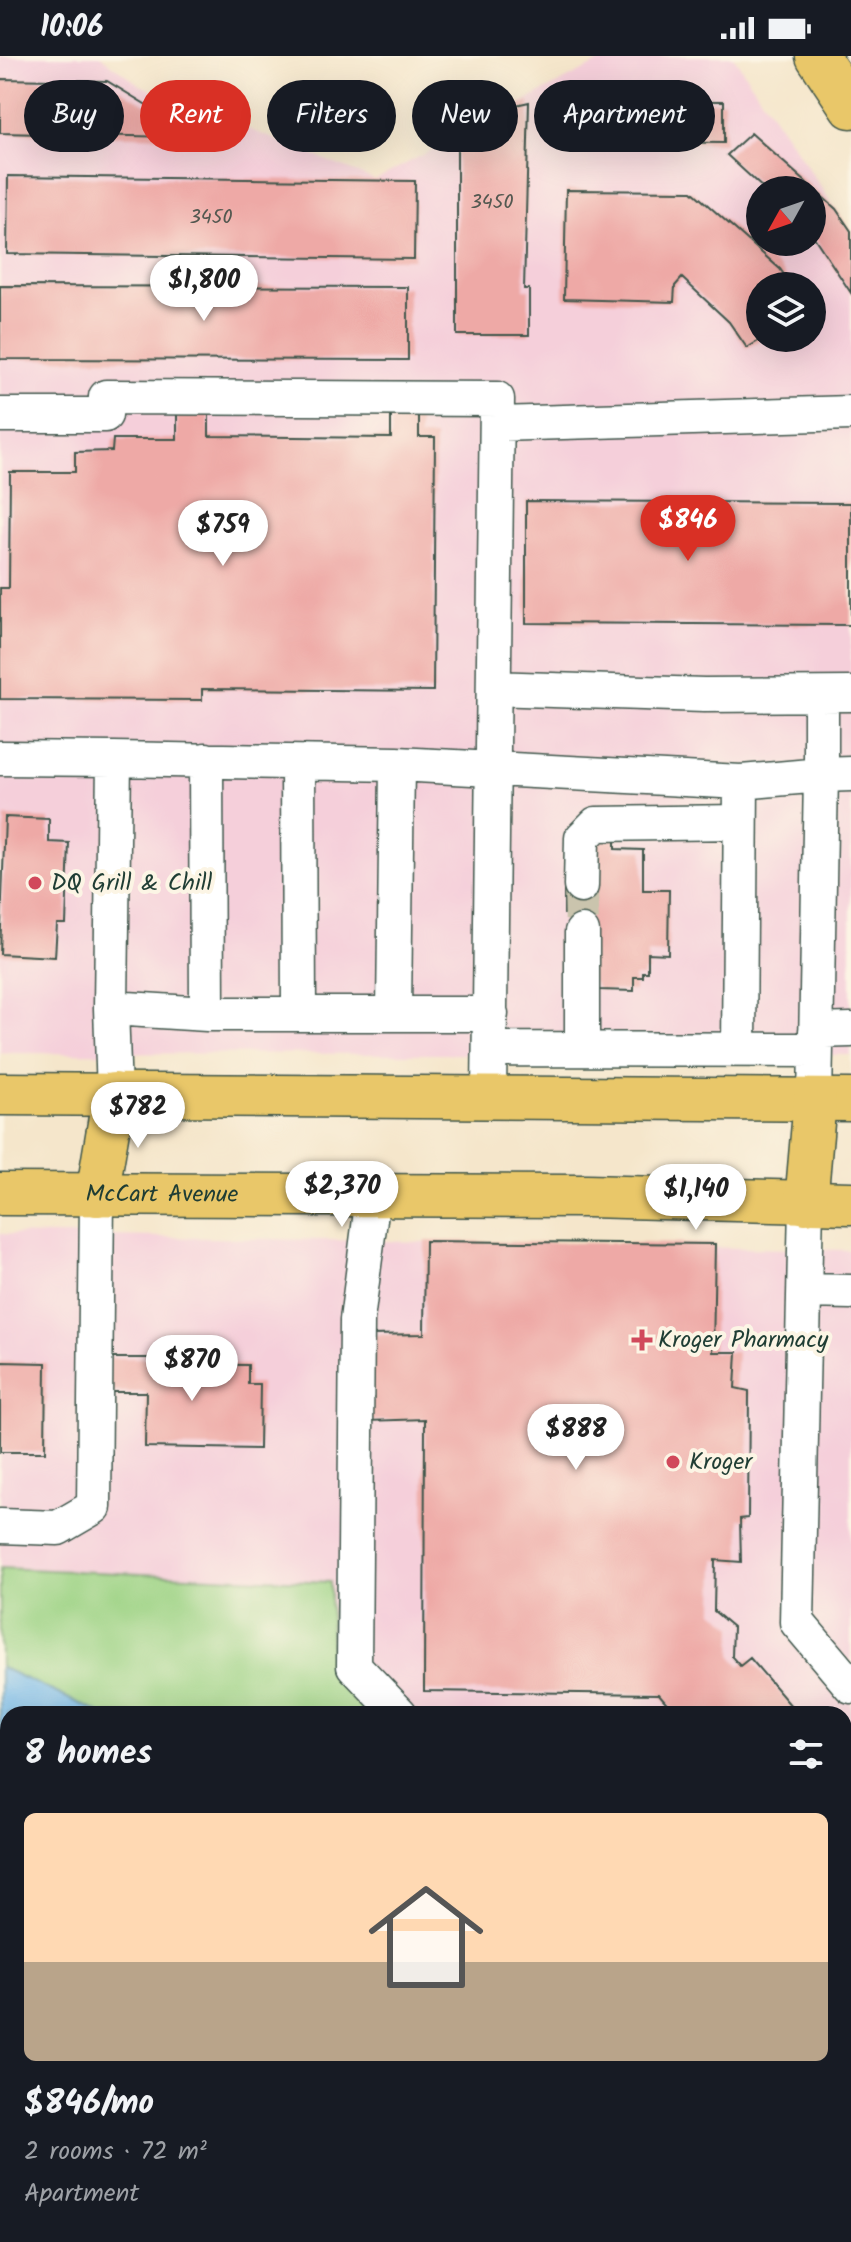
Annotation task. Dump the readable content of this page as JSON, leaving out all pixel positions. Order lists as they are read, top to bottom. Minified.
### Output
{"streets":{"main road":["McCart Avenue"]},"places":{"other":["DQ Grill & Chill","Kroger"],"health":["Kroger Pharmacy"]},"house_numbers":["3450","3450"],"north":"bottom left","page":{"status":"10:06","chip":["Buy","Rent","Filters","New","Apartment"],"price":["$1,800","$846","$759","$782","$2,370","$1,140","$870","$888"],"heading":"8 homes","list":[{"name":"$846/mo","note":"2 rooms · 72 m² · Apartment"}]}}
